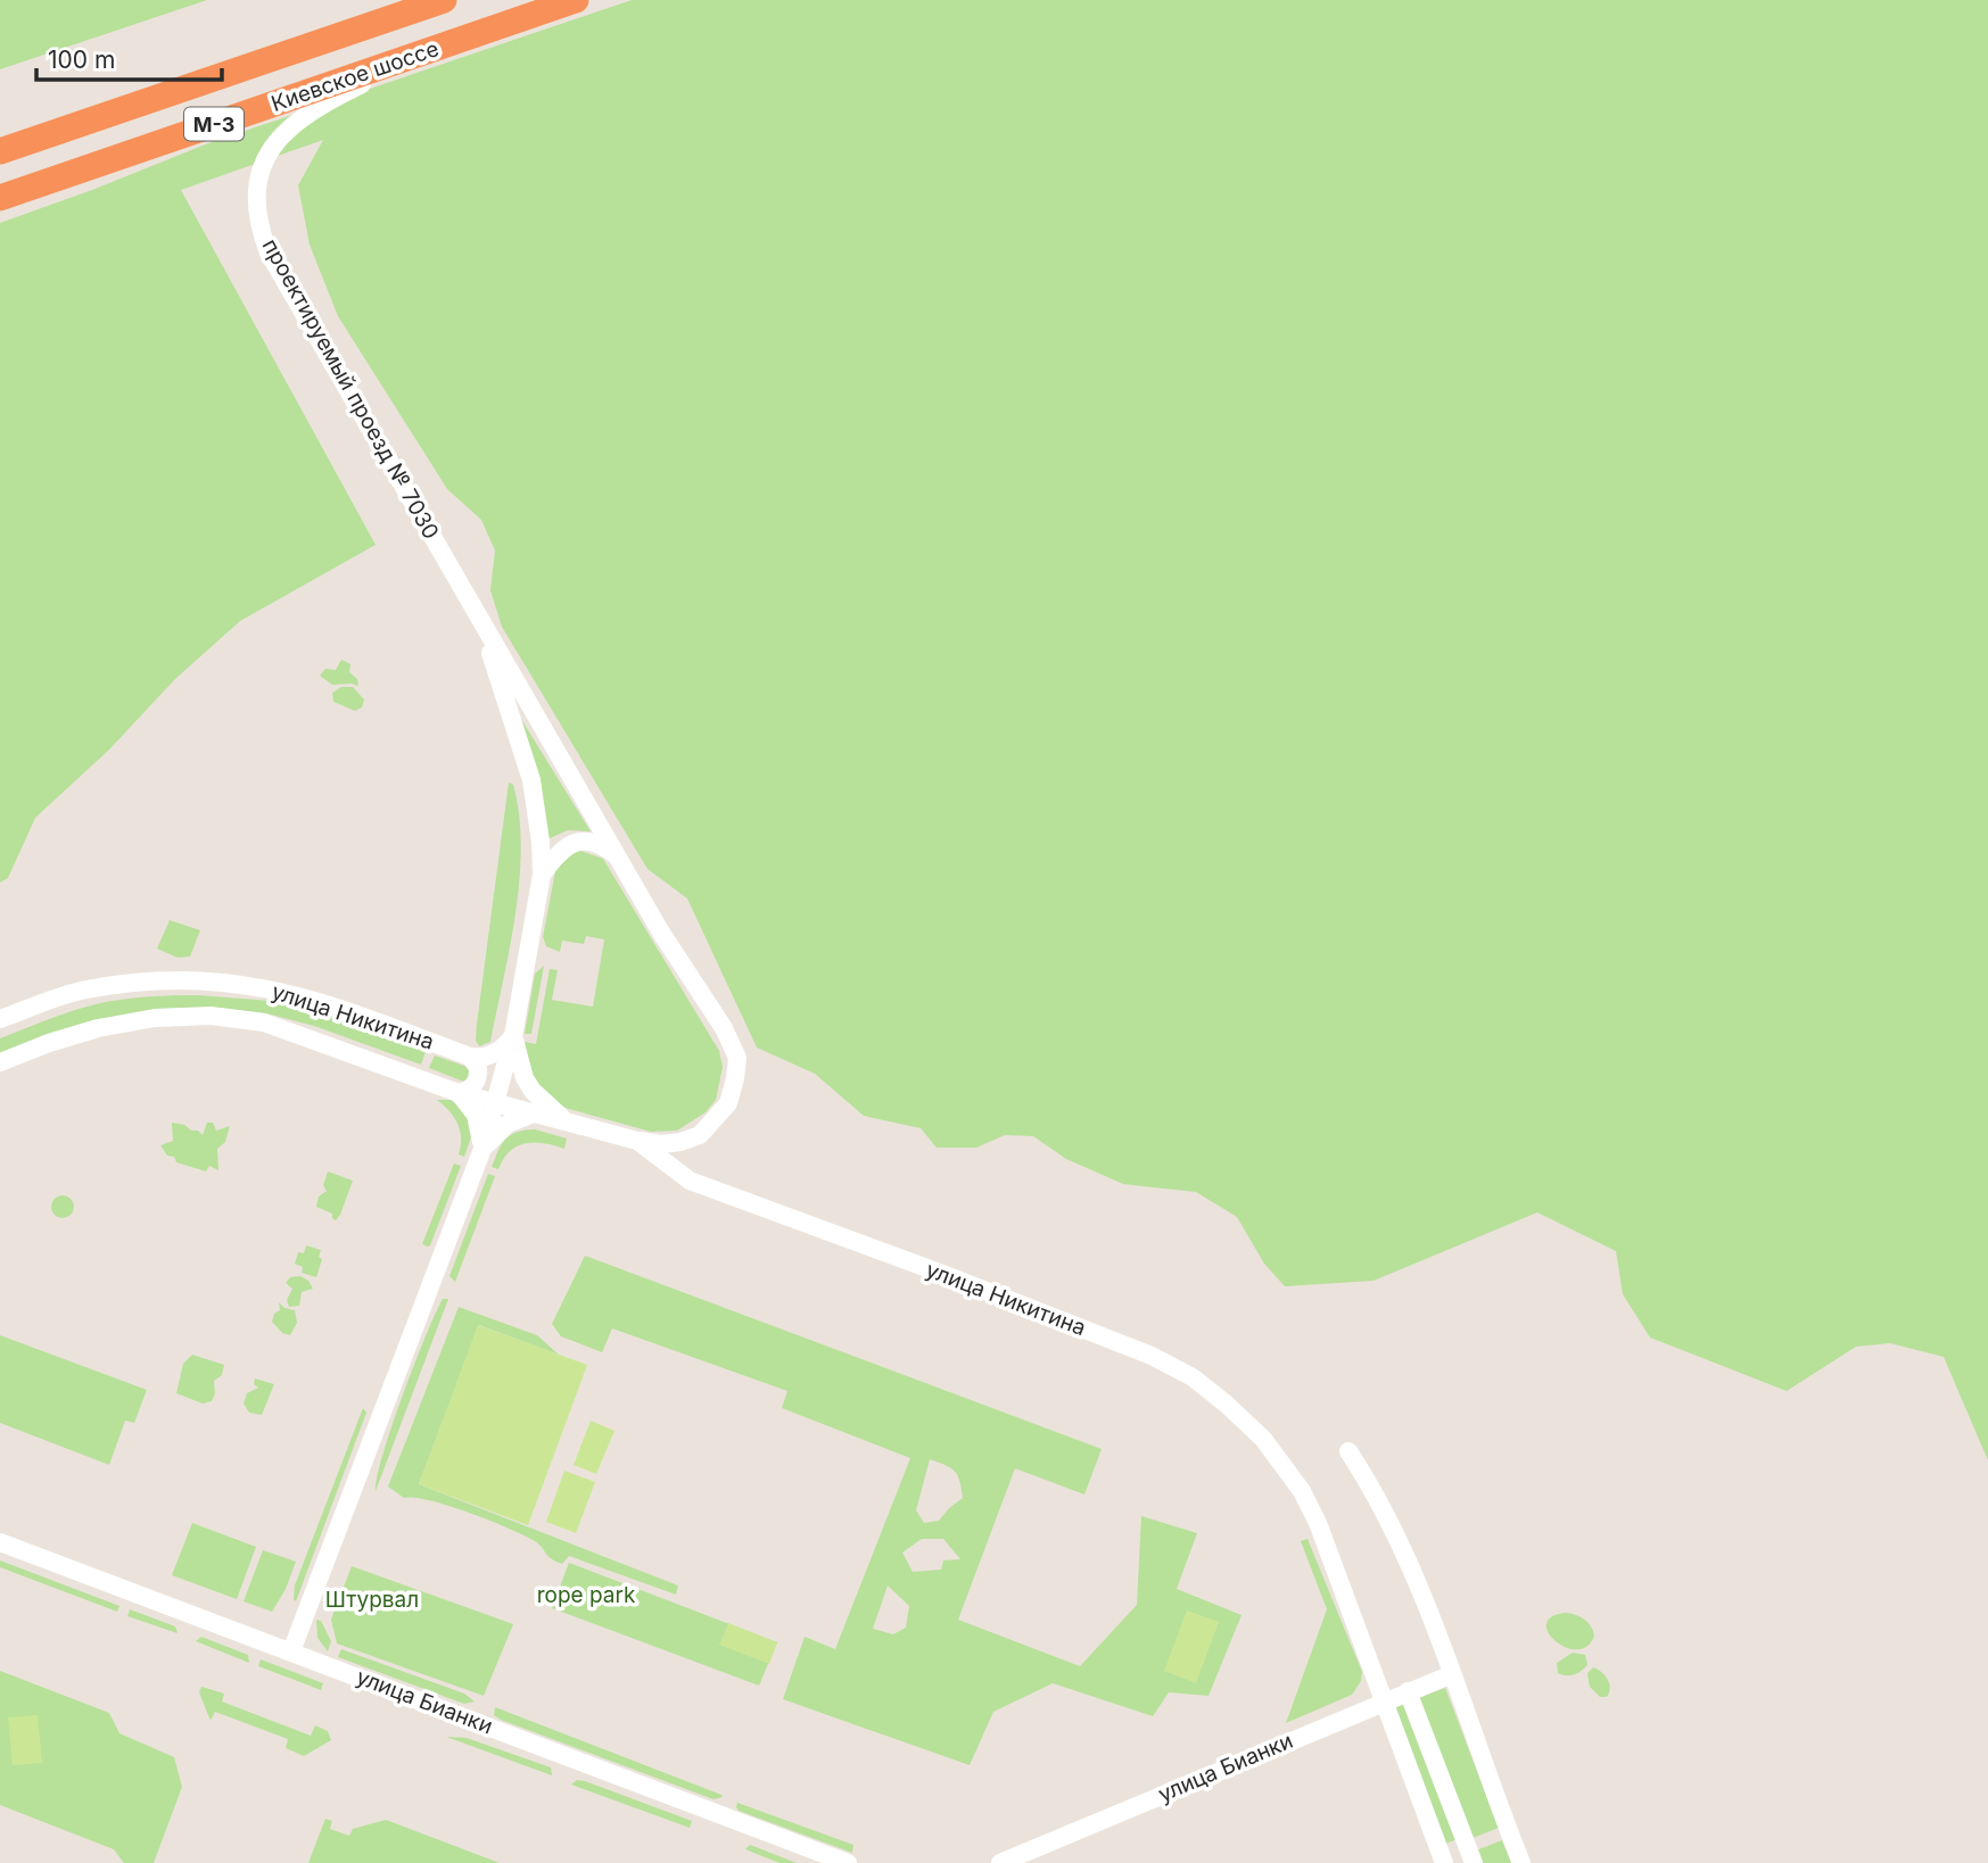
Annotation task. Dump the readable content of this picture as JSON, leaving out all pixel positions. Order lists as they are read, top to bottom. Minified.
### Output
{"streets":{"highway":["Киевское шоссе","М-3"],"street":["проектируемый проезд № 7030","улица Никитина","улица Бианки"]},"crossings":[["Киевское шоссе","проектируемый проезд № 7030"],["проектируемый проезд № 7030","улица Никитина"],["проектируемый проезд № 7030","улица Бианки"],["улица Никитина","улица Бианки"]],"parks":["rope park","Штурвал"],"scale_bar":"100 m"}
